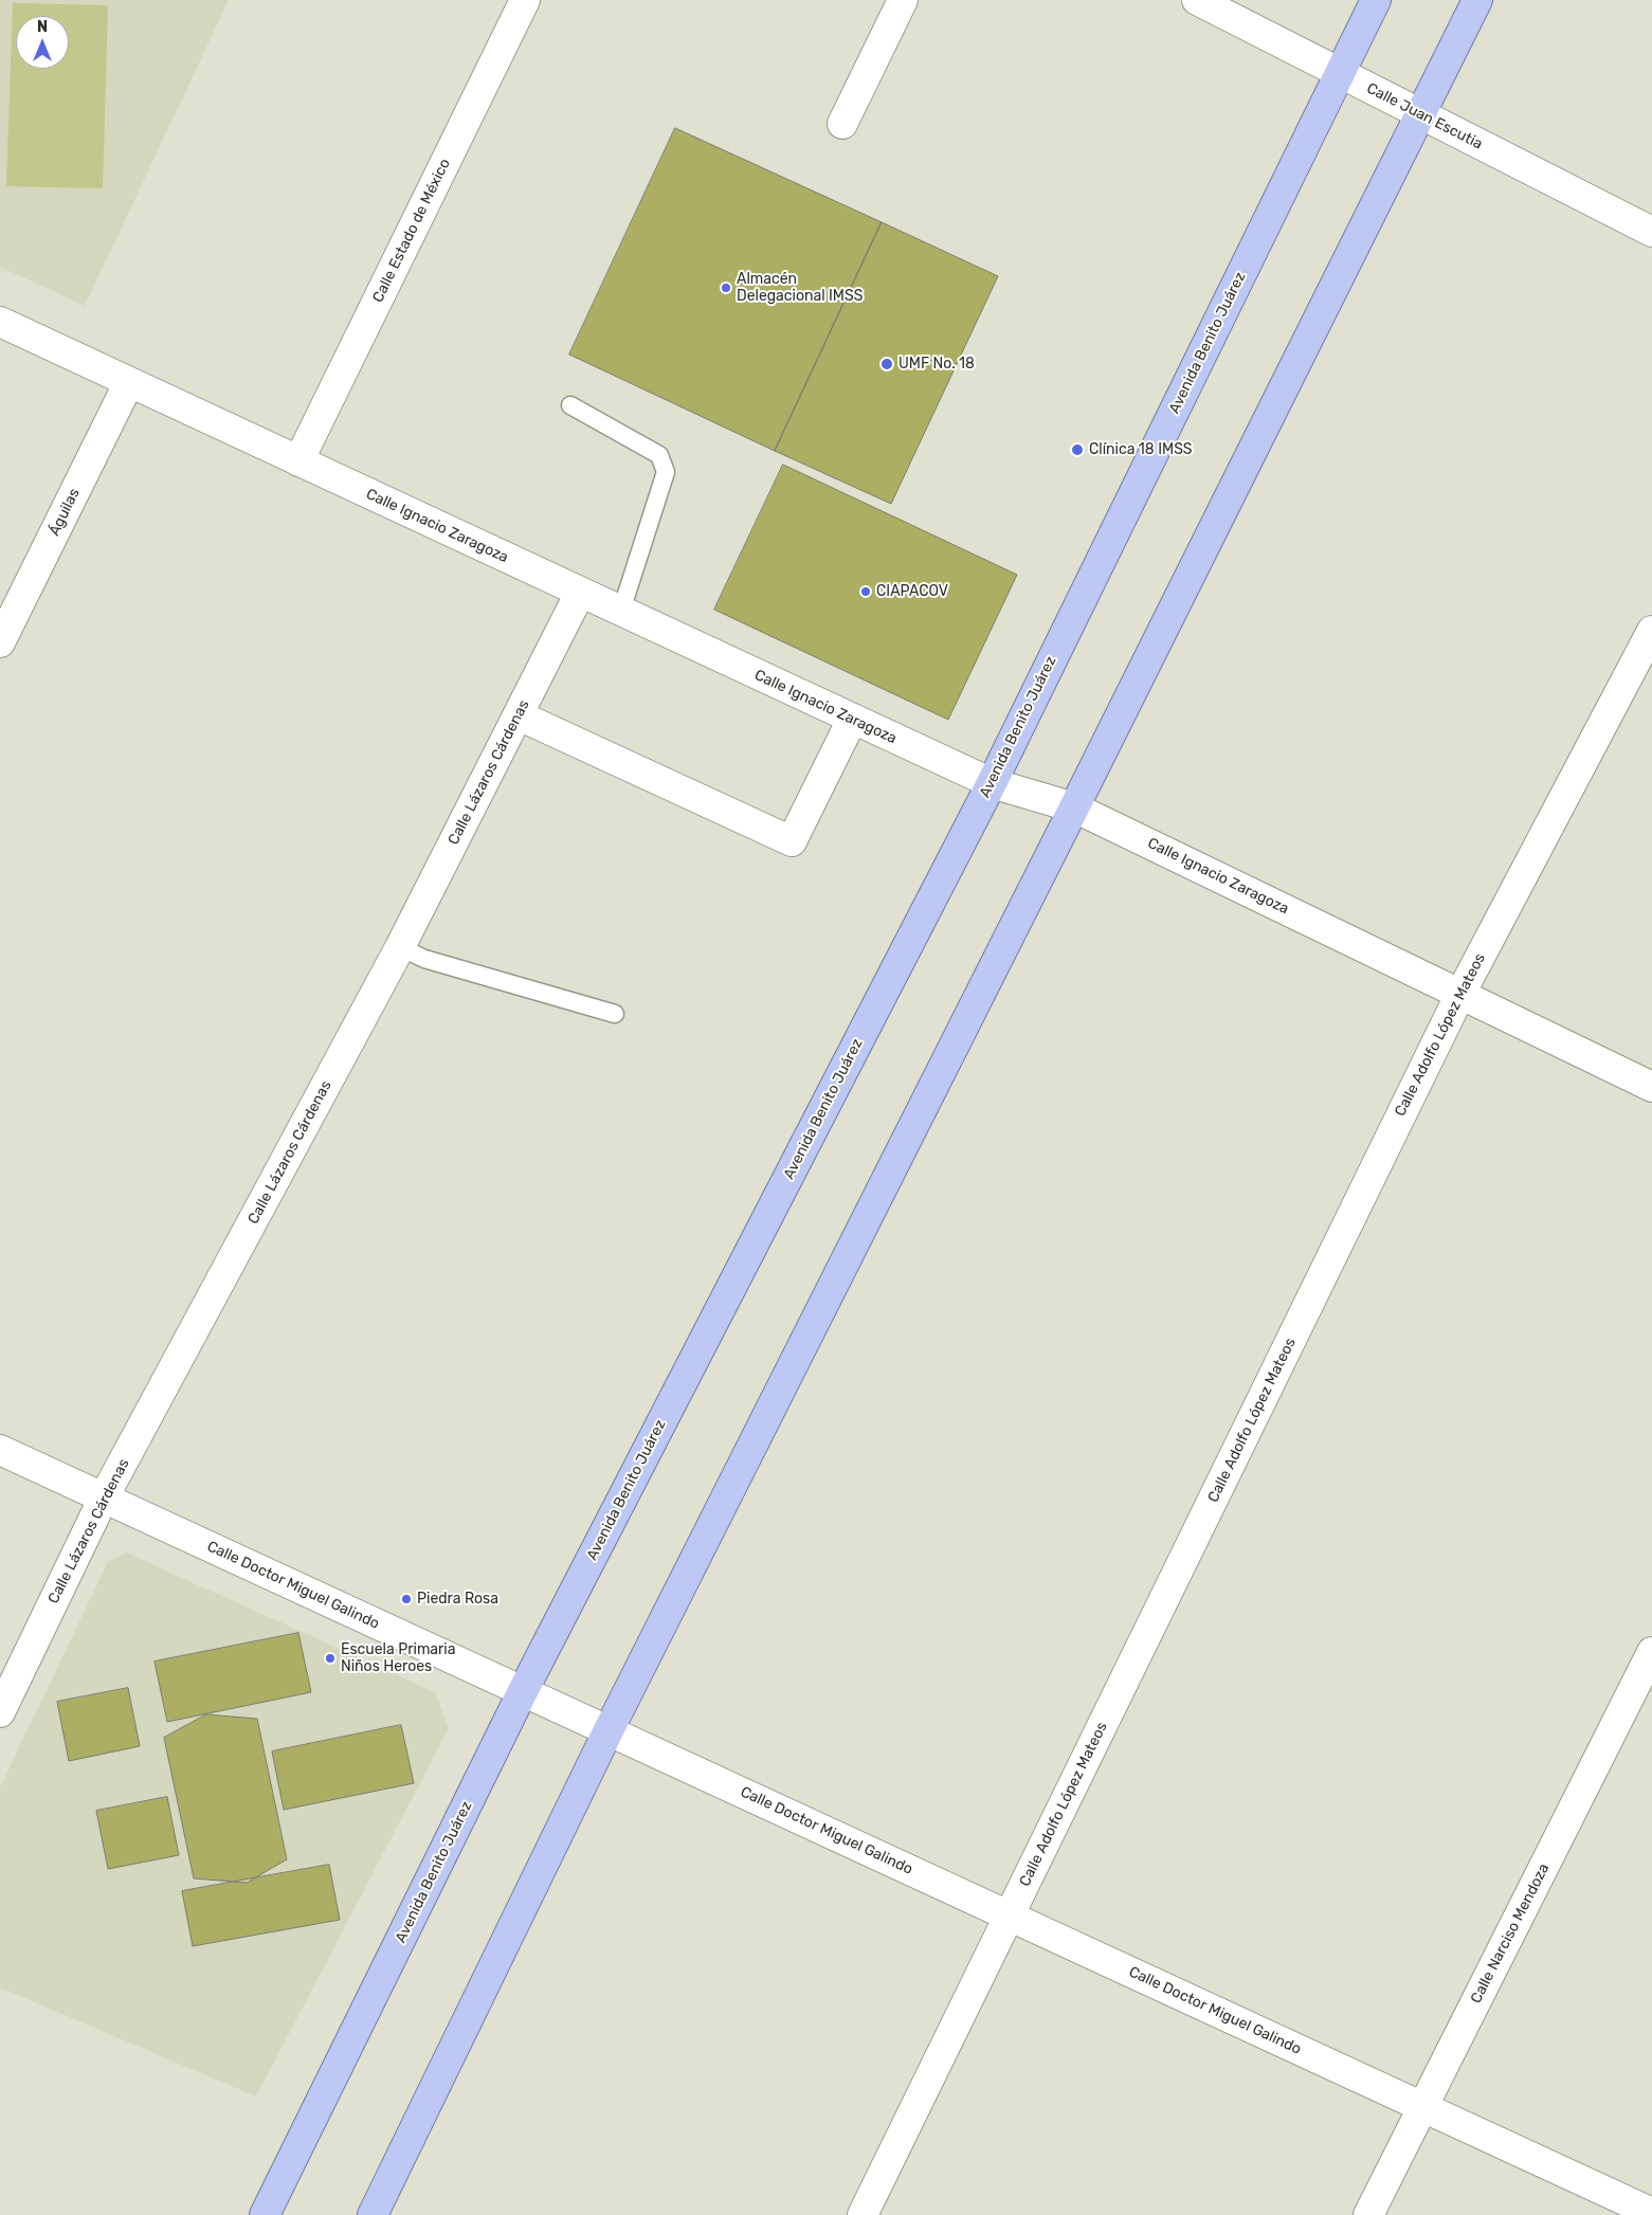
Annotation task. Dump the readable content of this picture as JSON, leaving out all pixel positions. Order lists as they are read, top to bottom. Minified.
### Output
{"streets":{"main road":["Avenida Benito Juárez"],"street":["Calle Juan Escutia","Calle Estado de México","Águilas","Calle Ignacio Zaragoza","Calle Lázaros Cárdenas","Calle Adolfo López Mateos","Calle Doctor Miguel Galindo","Calle Narciso Mendoza"]},"crossings":[["Calle Juan Escutia","Avenida Benito Juárez"],["Calle Estado de México","Calle Ignacio Zaragoza"],["Avenida Benito Juárez","Calle Ignacio Zaragoza"],["Avenida Benito Juárez","Calle Doctor Miguel Galindo"],["Águilas","Calle Ignacio Zaragoza"],["Calle Ignacio Zaragoza","Calle Lázaros Cárdenas"],["Calle Ignacio Zaragoza","Calle Adolfo López Mateos"],["Calle Lázaros Cárdenas","Calle Doctor Miguel Galindo"],["Calle Adolfo López Mateos","Calle Doctor Miguel Galindo"],["Calle Doctor Miguel Galindo","Calle Narciso Mendoza"]],"places":["Almacén Delegacional IMSS","UMF No. 18","Clínica 18 IMSS","CIAPACOV","Piedra Rosa","Escuela Primaria Niños Heroes"],"north":"top"}
